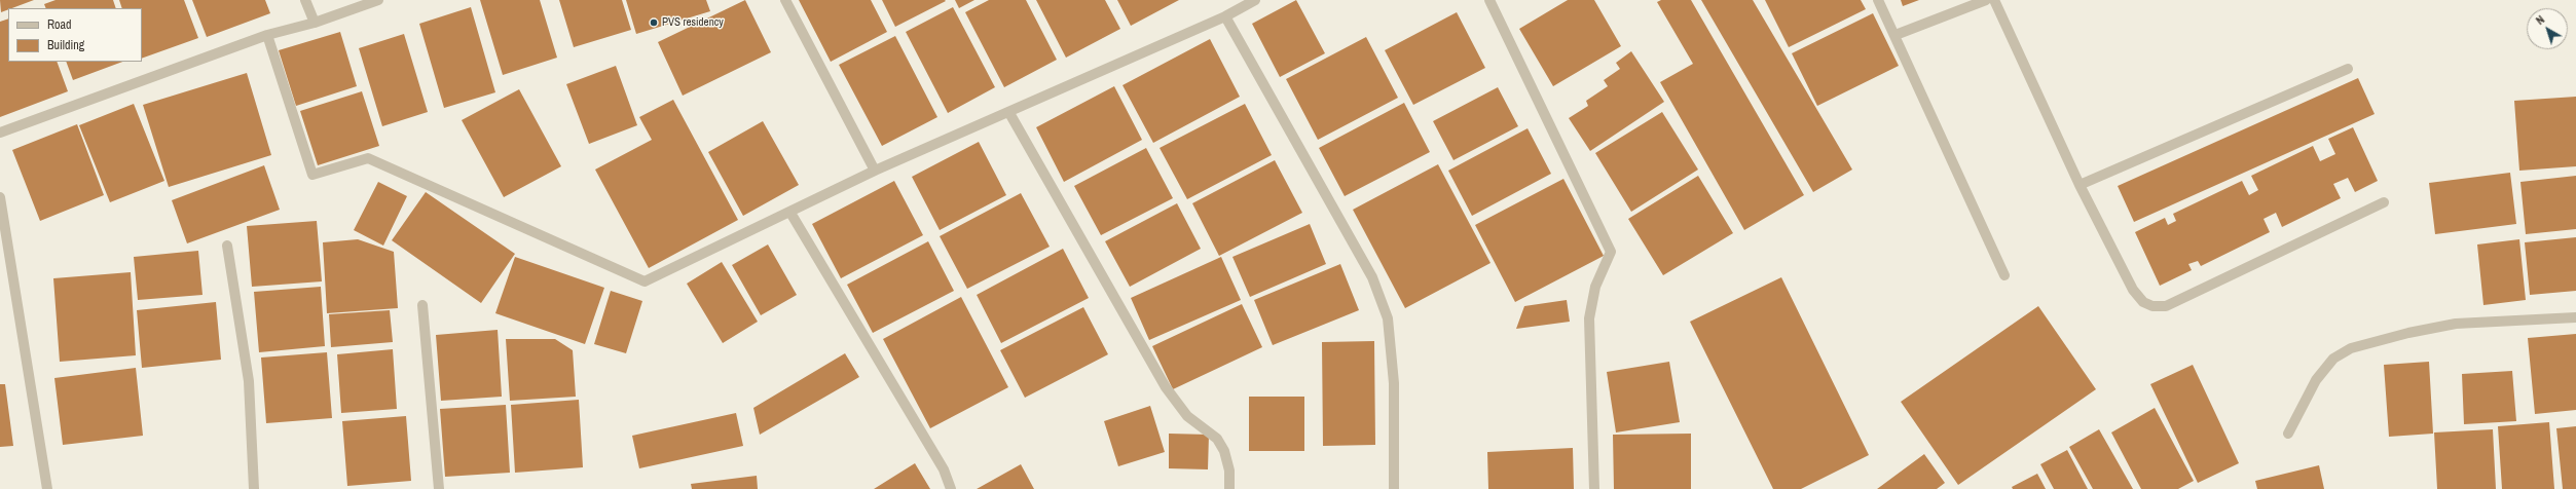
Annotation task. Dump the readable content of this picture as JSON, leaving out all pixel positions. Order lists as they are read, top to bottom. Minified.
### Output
{"places":["PVS residency"],"legend":["Road","Building"],"north":"top left"}
